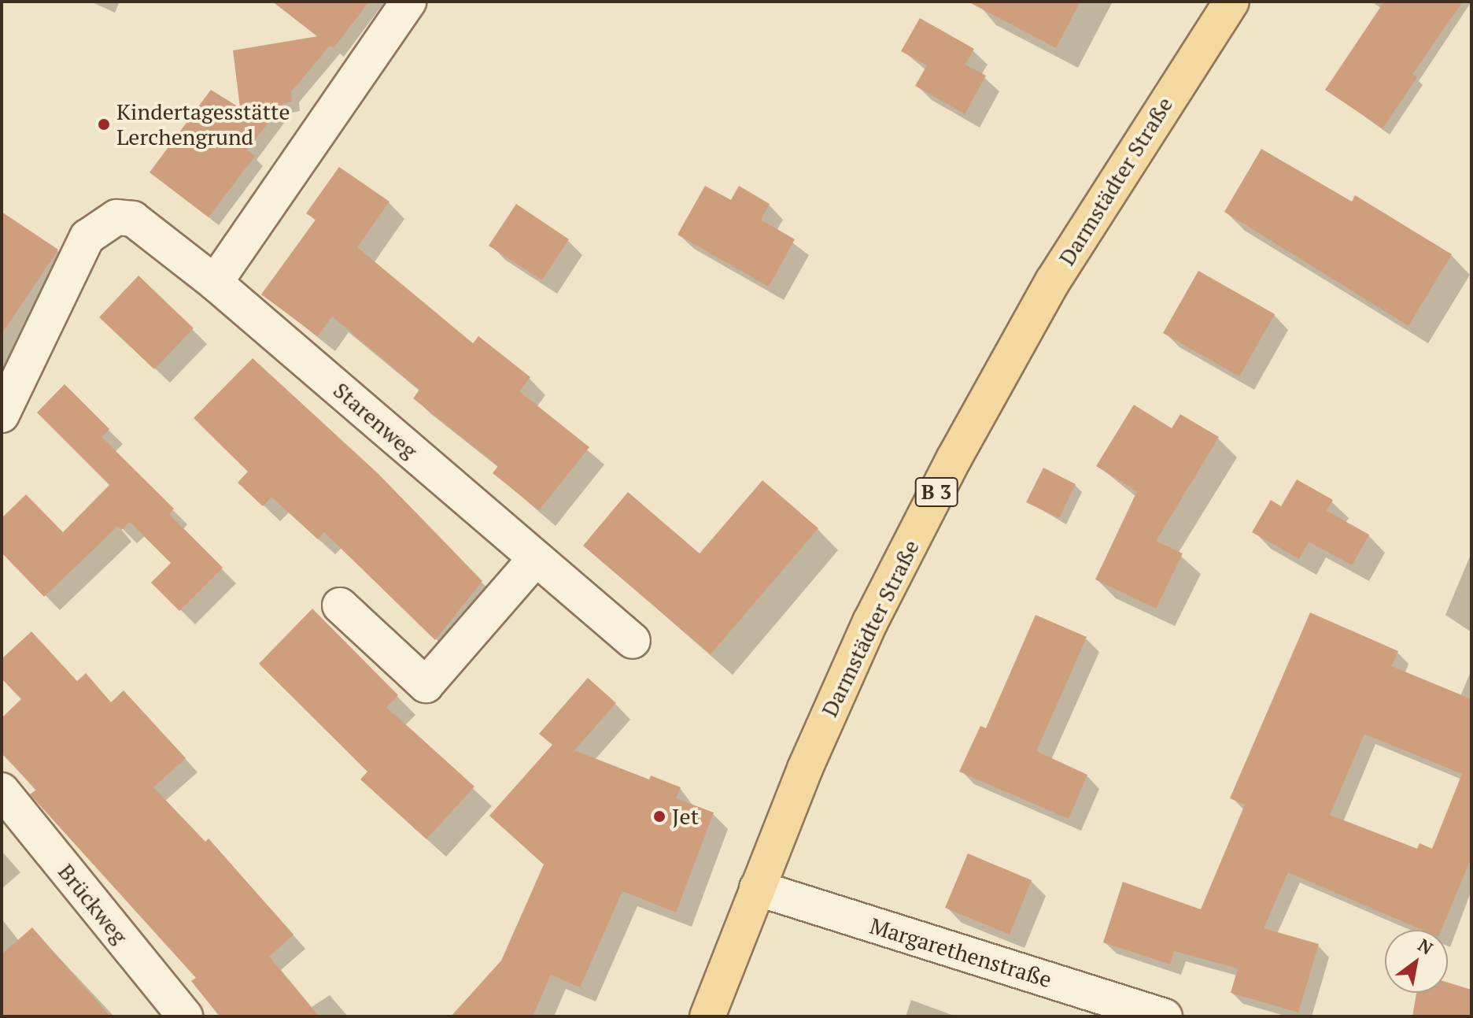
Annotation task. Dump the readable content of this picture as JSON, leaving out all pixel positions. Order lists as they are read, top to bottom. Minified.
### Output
{"streets":{"main road":["Darmstädter Straße","B 3"],"street":["Starenweg","Brückweg","Margarethenstraße"]},"crossings":[["Darmstädter Straße","Margarethenstraße"]],"places":["Kindertagesstätte Lerchengrund","Jet"],"north":"top right"}
